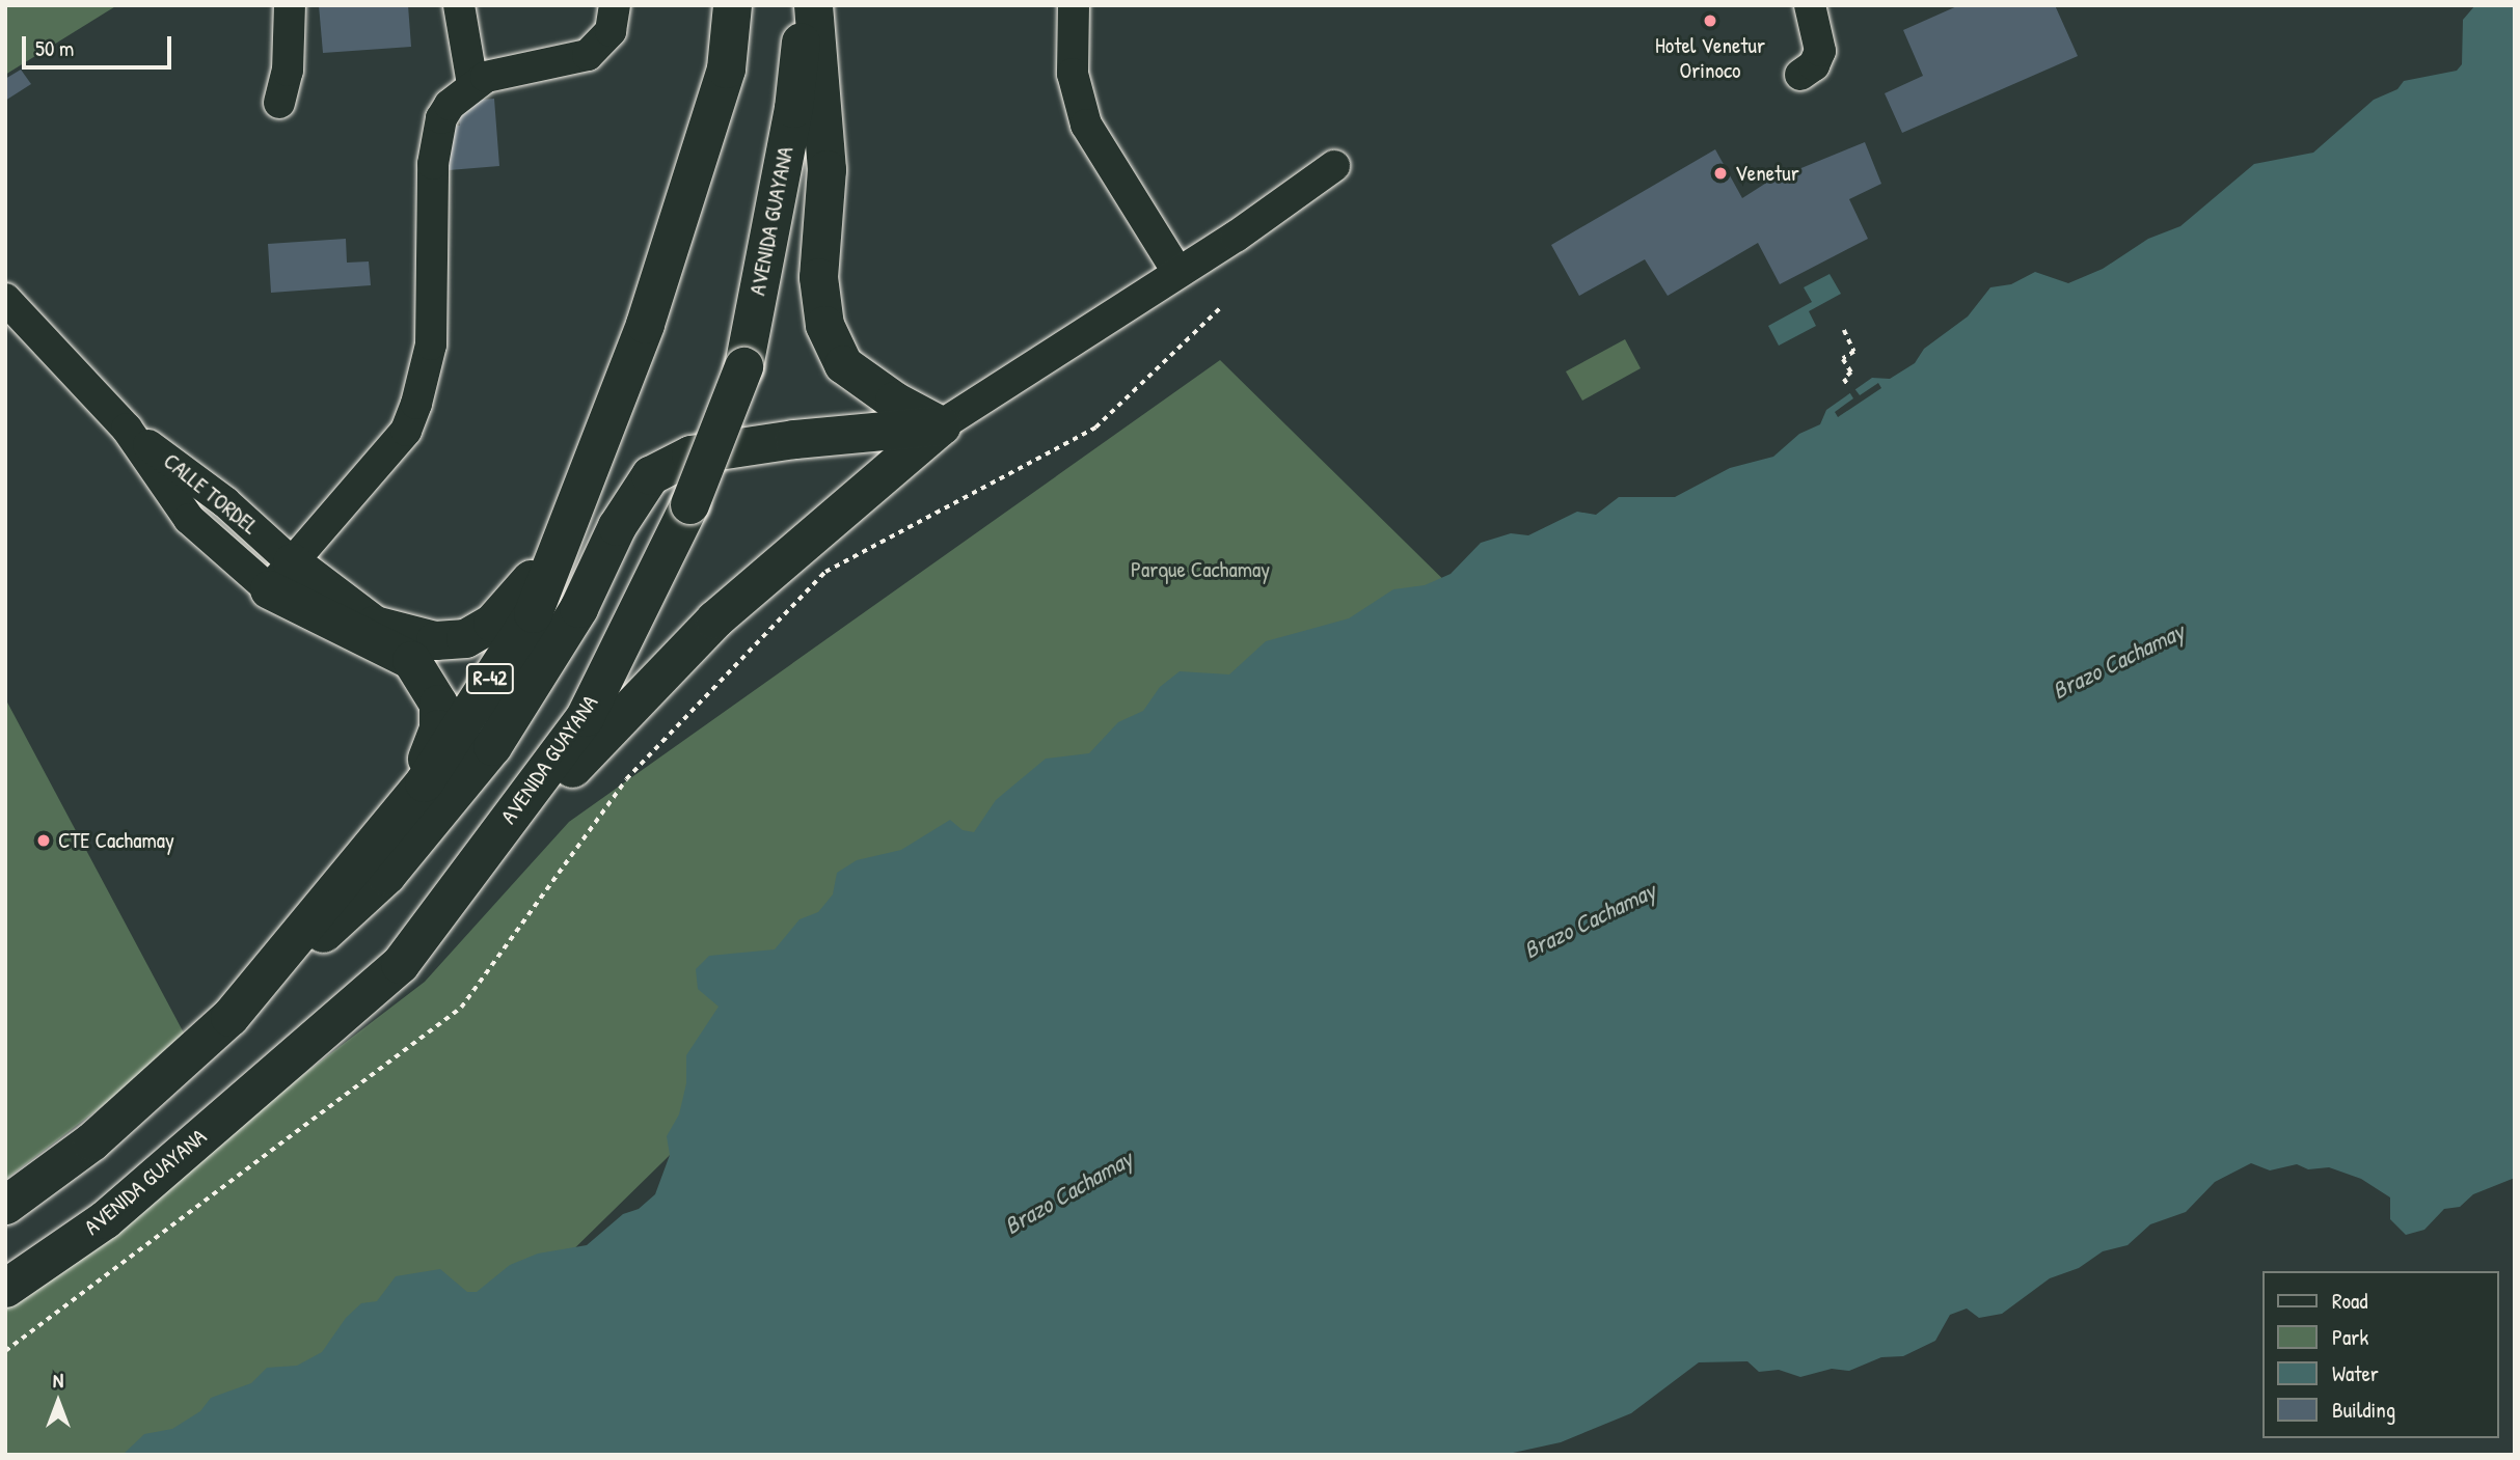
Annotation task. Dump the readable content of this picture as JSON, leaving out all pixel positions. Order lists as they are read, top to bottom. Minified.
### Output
{"streets":{"main road":["AVENIDA GUAYANA","R-42"],"street":["CALLE TORDEL"]},"water":["Brazo Cachamay"],"parks":["Parque Cachamay"],"places":["Hotel Venetur Orinoco","Venetur","CTE Cachamay"],"legend":["Road","Park","Water","Building"],"scale_bar":"50 m","north":"top"}
